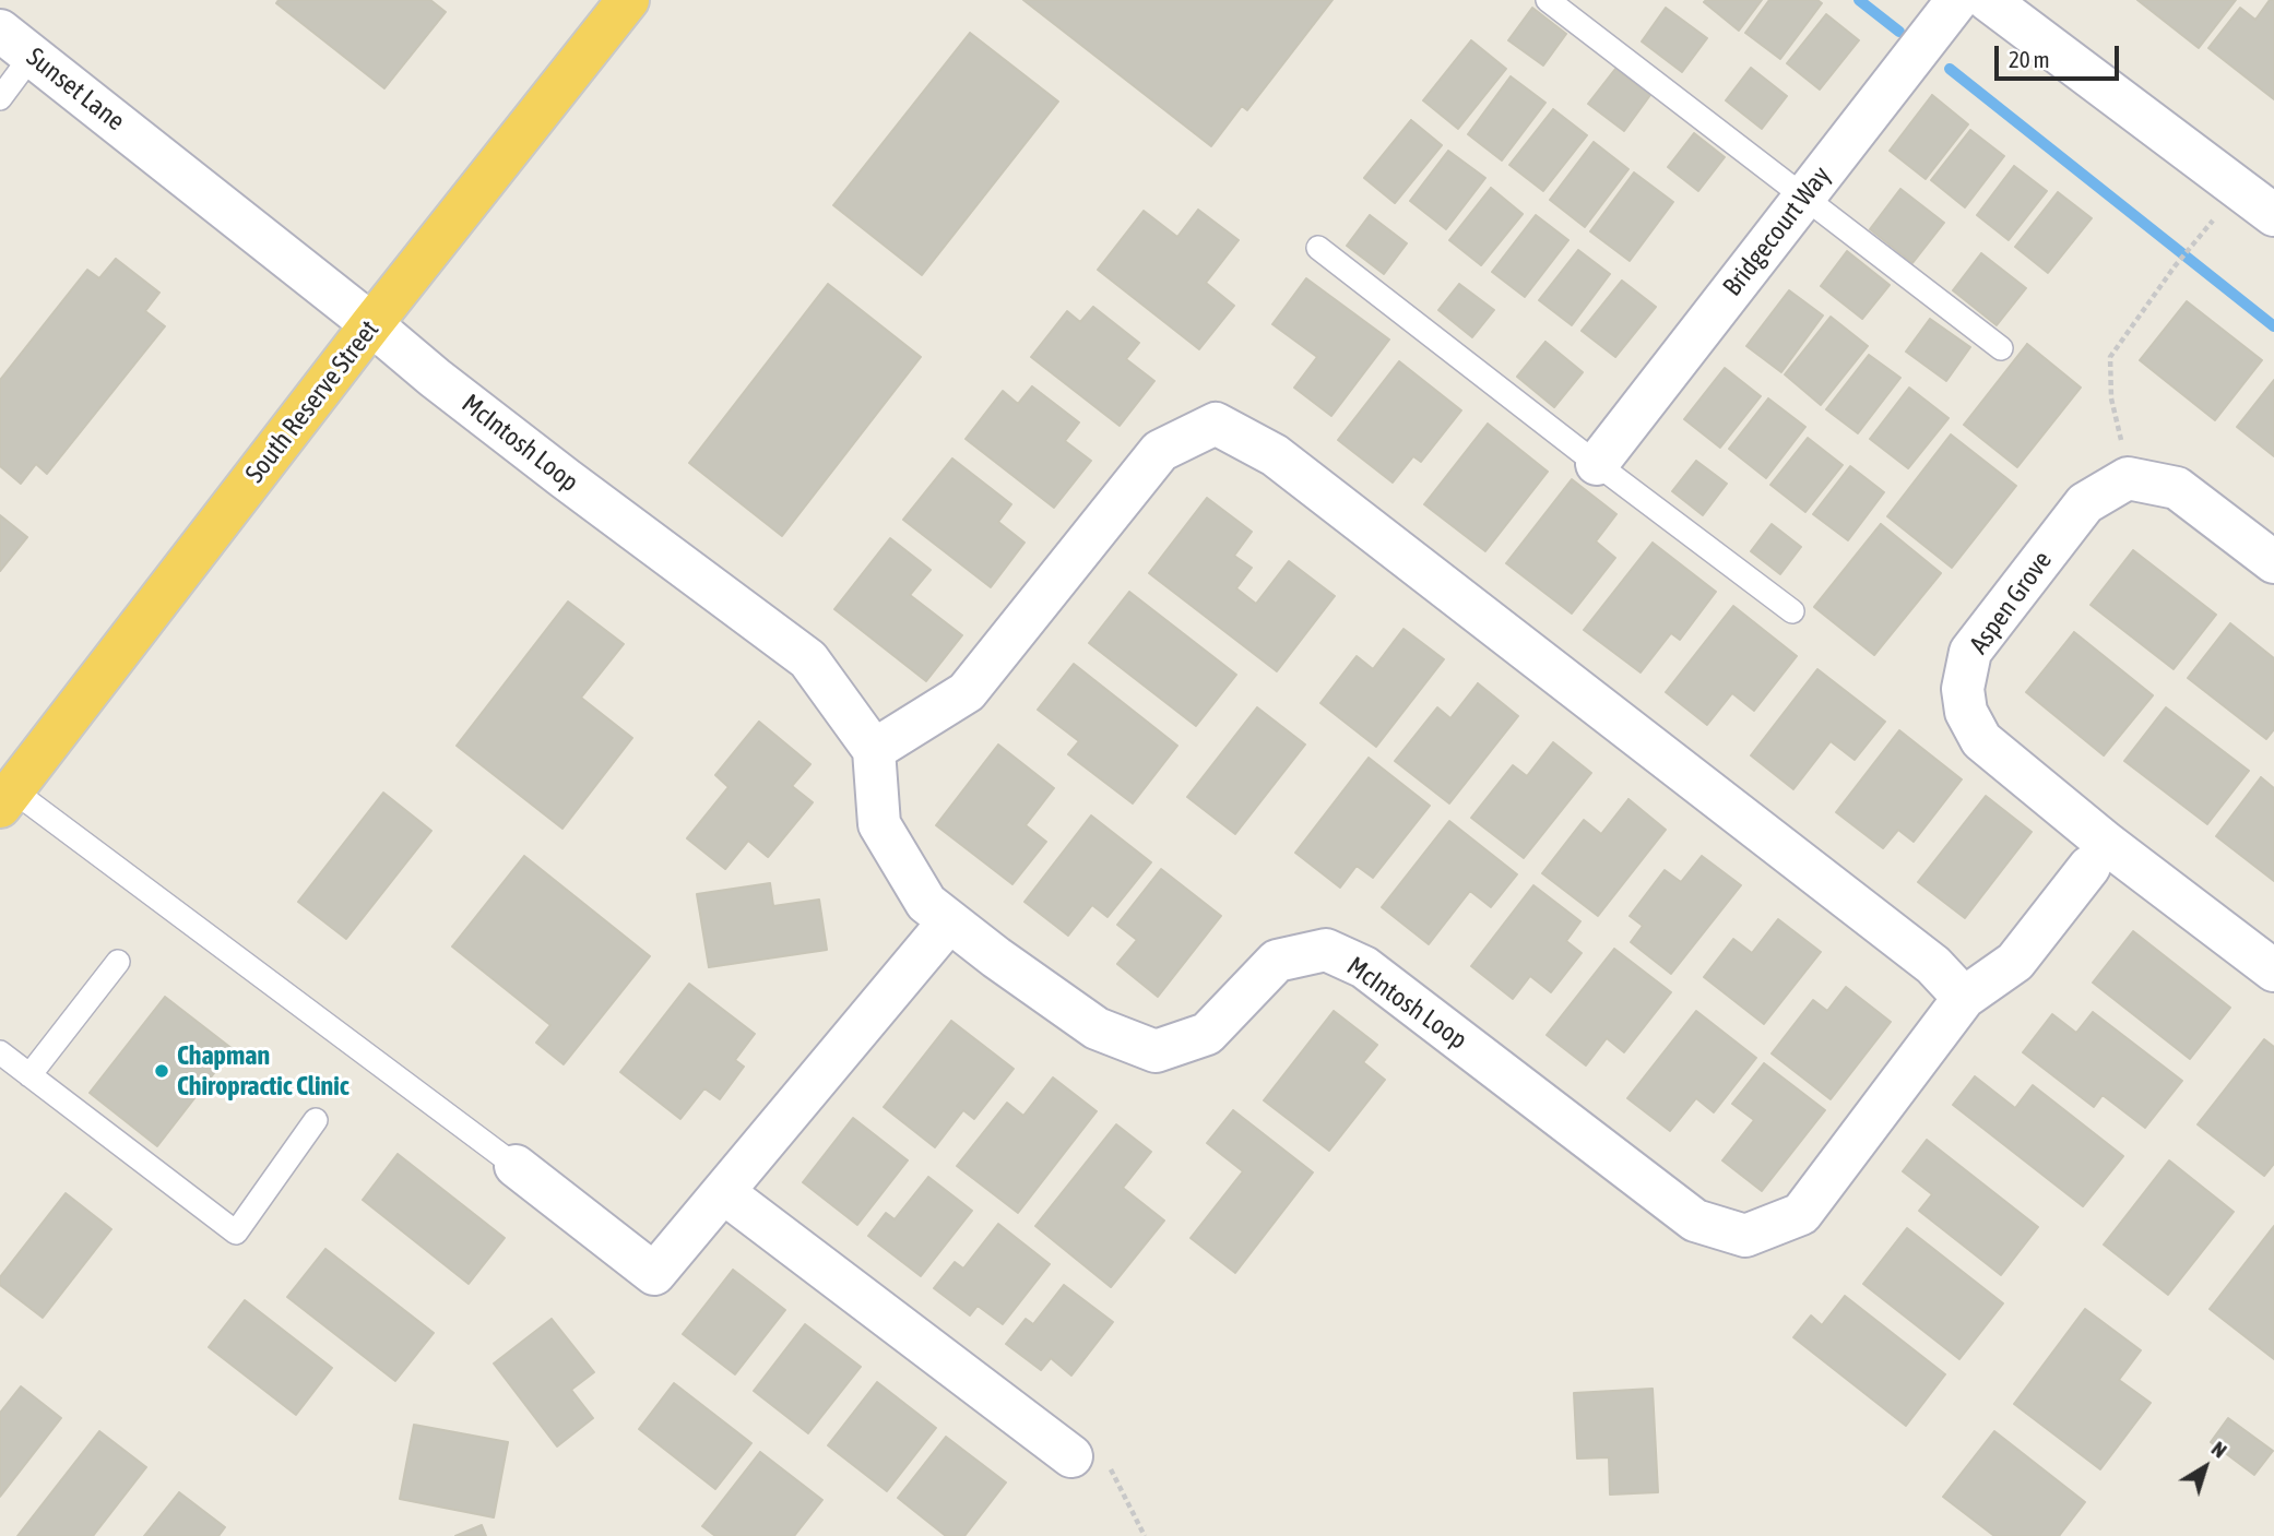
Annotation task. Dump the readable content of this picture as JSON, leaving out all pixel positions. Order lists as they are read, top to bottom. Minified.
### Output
{"streets":{"highway":["South Reserve Street"],"street":["Sunset Lane","Bridgecourt Way","McIntosh Loop","Aspen Grove"]},"crossings":[["Sunset Lane","McIntosh Loop"],["South Reserve Street","McIntosh Loop"]],"places":["Chapman Chiropractic Clinic"],"scale_bar":"20 m","north":"top right"}
